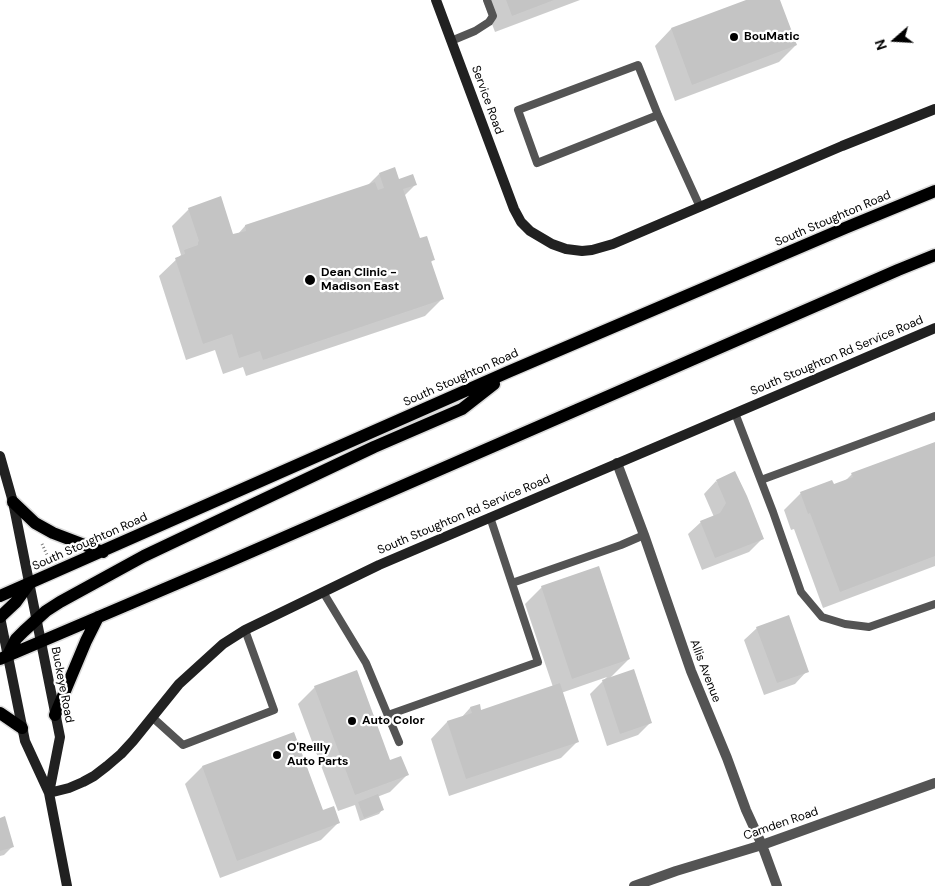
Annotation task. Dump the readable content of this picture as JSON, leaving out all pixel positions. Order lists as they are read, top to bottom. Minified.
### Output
{"streets":{"main road":["South Stoughton Road"],"street":["Service Road","South Stoughton Rd Service Road","Allis Avenue","Buckeye Road","Camden Road"]},"crossings":[["South Stoughton Road","Buckeye Road"],["South Stoughton Rd Service Road","Allis Avenue"],["South Stoughton Rd Service Road","Buckeye Road"],["Allis Avenue","Camden Road"]],"places":["BouMatic","Dean Clinic - Madison East","Auto Color","O'Reilly Auto Parts"],"north":"left"}
